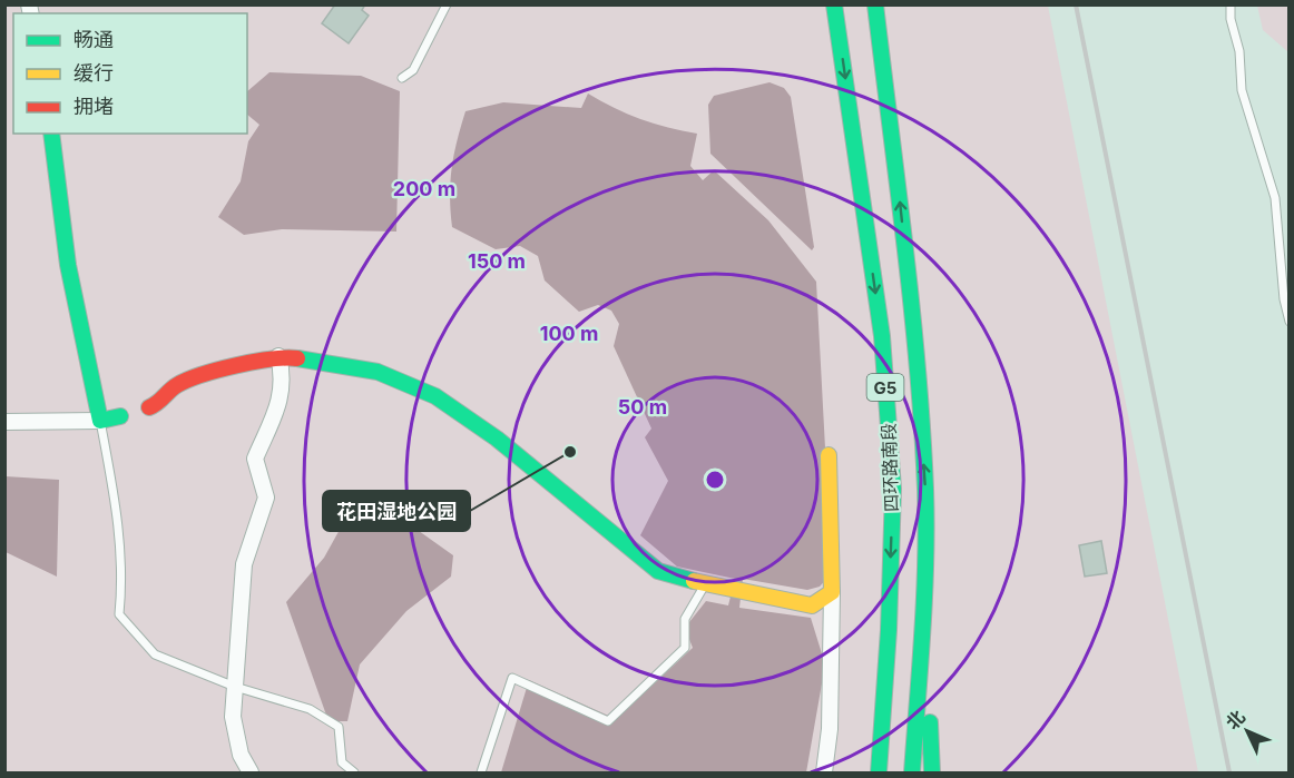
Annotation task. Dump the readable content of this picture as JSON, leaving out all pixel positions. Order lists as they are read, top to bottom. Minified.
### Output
{"streets":{"main road":["G5","四环路南段"]},"places":["花田湿地公园"],"legend":["畅通","缓行","拥堵"],"north":"top left","rings":["200 m","150 m","100 m","50 m"]}
